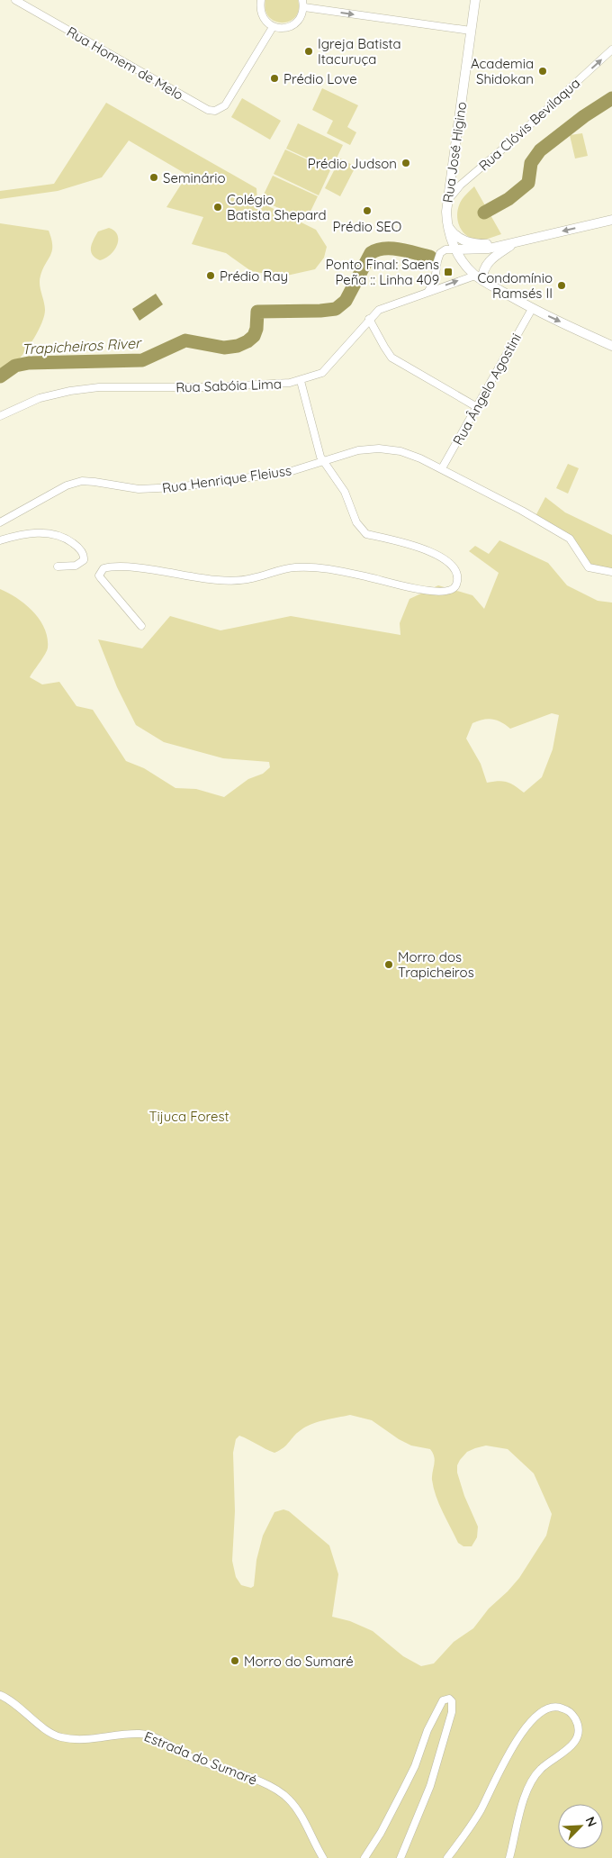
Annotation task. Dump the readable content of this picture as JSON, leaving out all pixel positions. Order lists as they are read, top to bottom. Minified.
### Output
{"streets":{"street":["Rua Homem de Melo","Rua Clóvis Bevilaqua","Rua José Higino","Rua Sabóia Lima","Rua Ângelo Agostini","Rua Henrique Fleiuss","Estrada do Sumaré"]},"crossings":[["Rua Clóvis Bevilaqua","Rua José Higino"],["Rua Ângelo Agostini","Rua Henrique Fleiuss"]],"one_way":["Rua Clóvis Bevilaqua"],"water":["Trapicheiros River"],"parks":["Tijuca Forest"],"places":{"other":["Igreja Batista Itacuruça","Academia Shidokan","Prédio Love","Prédio Judson","Seminário","Colégio Batista Shepard","Prédio SEO","Prédio Ray","Condomínio Ramsés II","Morro dos Trapicheiros","Morro do Sumaré"],"transit":["Ponto Final: Saens Peña :: Linha 409"]},"north":"top right"}
